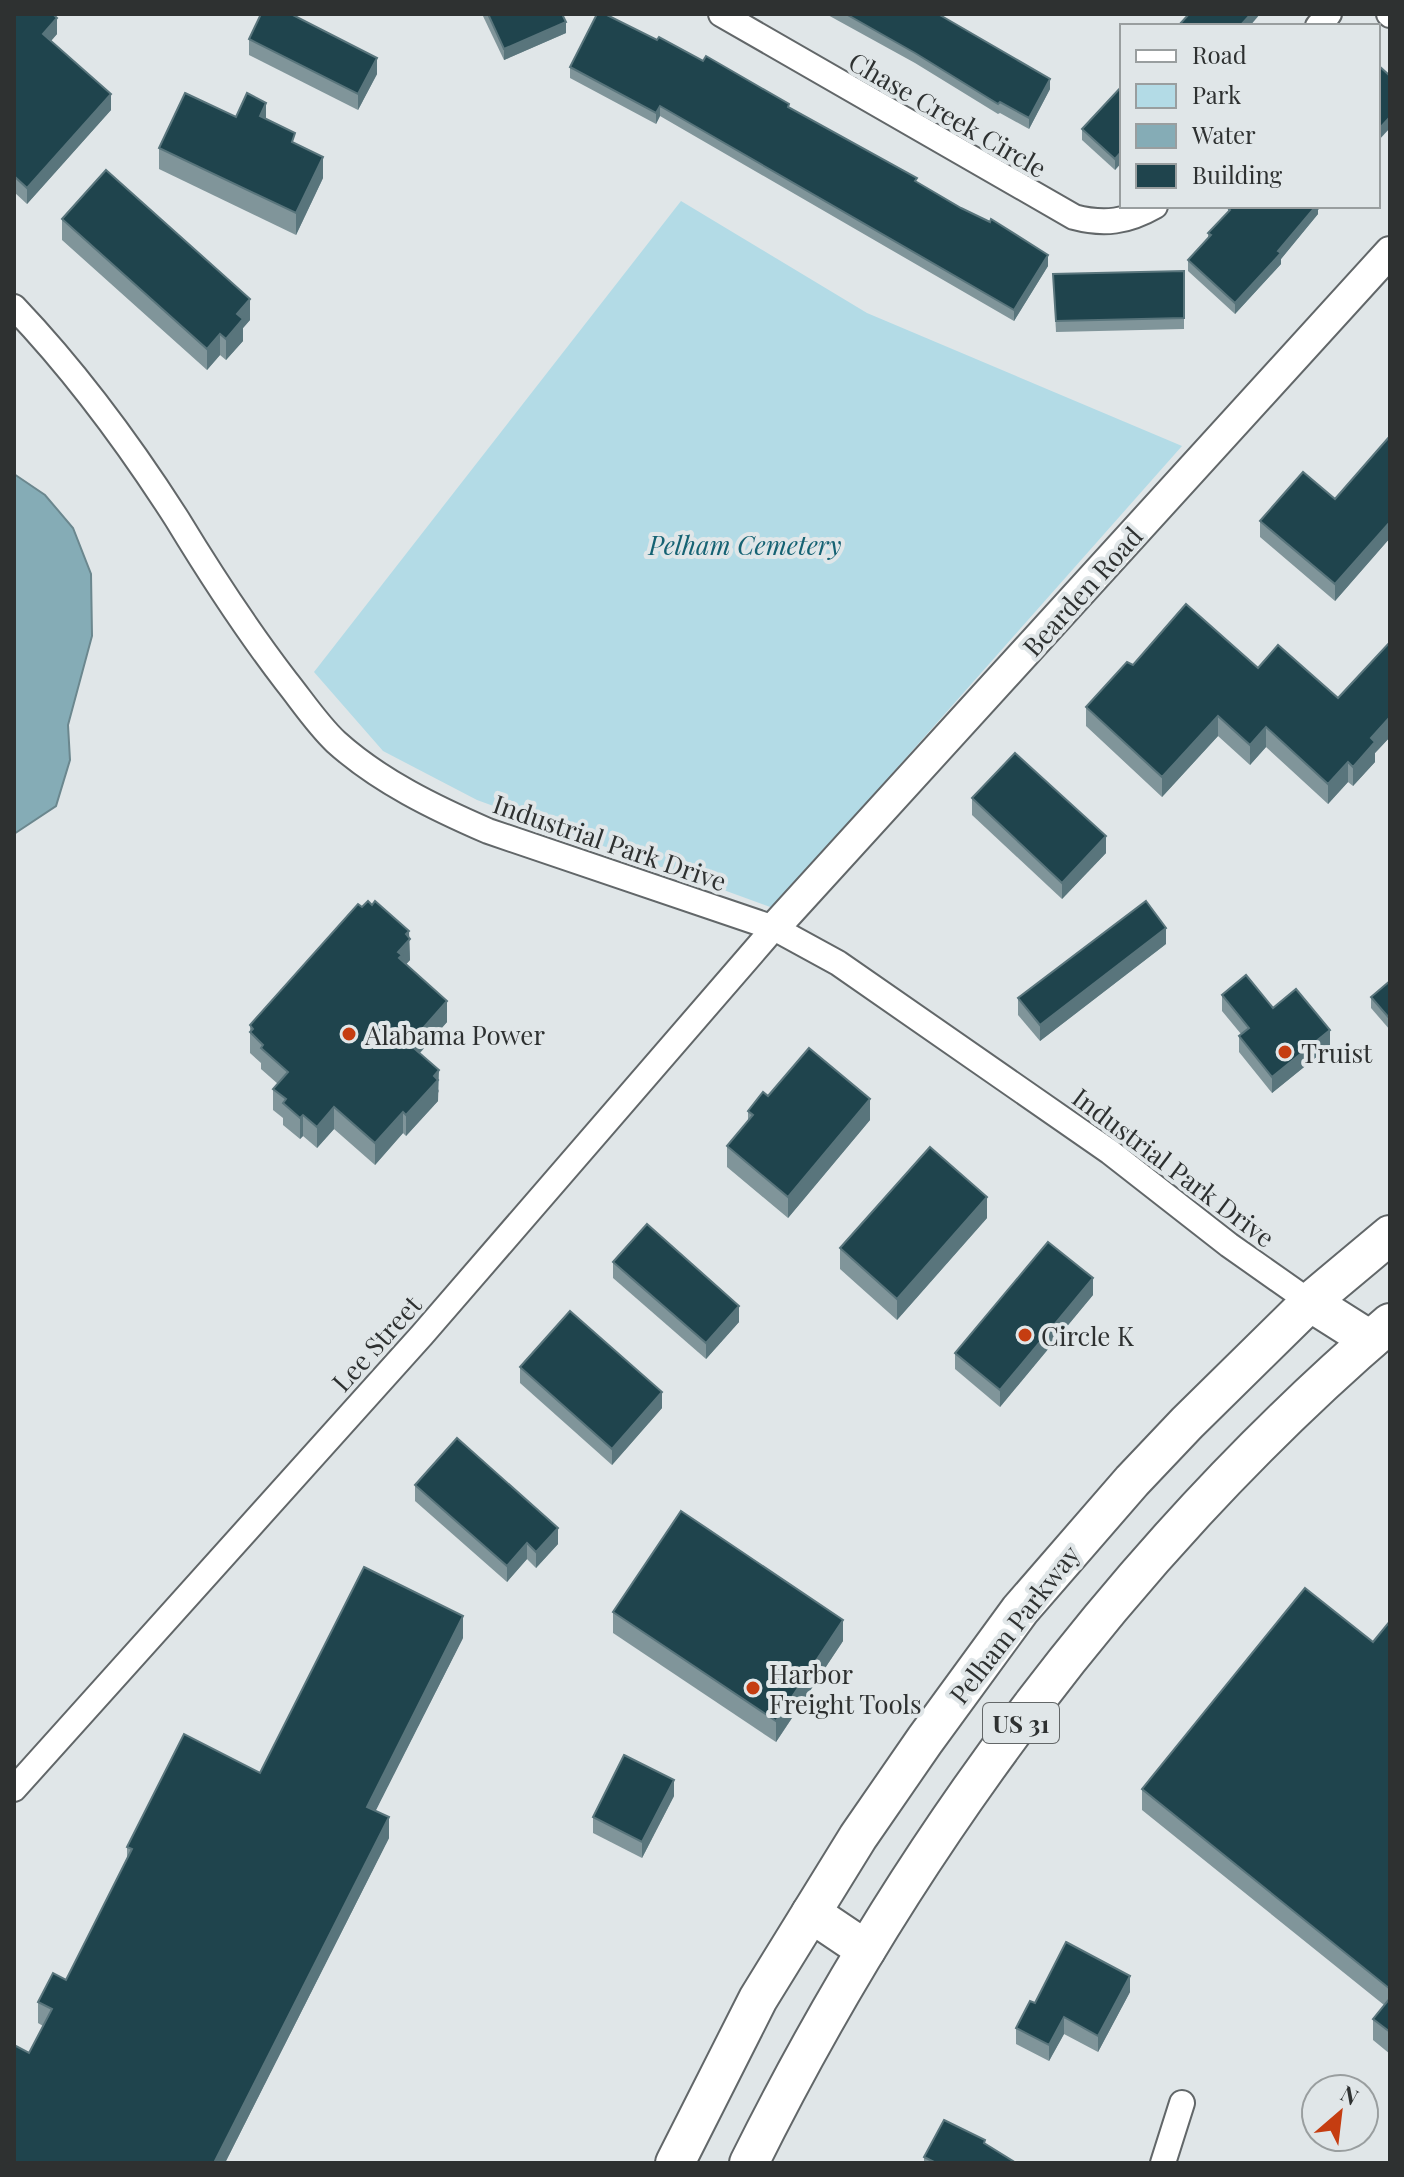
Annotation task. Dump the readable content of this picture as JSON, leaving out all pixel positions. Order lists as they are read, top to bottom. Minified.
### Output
{"streets":{"main road":["Pelham Parkway","US 31"],"street":["Chase Creek Circle","Bearden Road","Industrial Park Drive","Lee Street"]},"crossings":[["Bearden Road","Industrial Park Drive"],["Bearden Road","Lee Street"],["Industrial Park Drive","Lee Street"],["Industrial Park Drive","Pelham Parkway"]],"parks":["Pelham Cemetery"],"places":["Alabama Power","Truist","Circle K","Harbor Freight Tools"],"legend":["Road","Park","Water","Building"],"north":"top right"}
